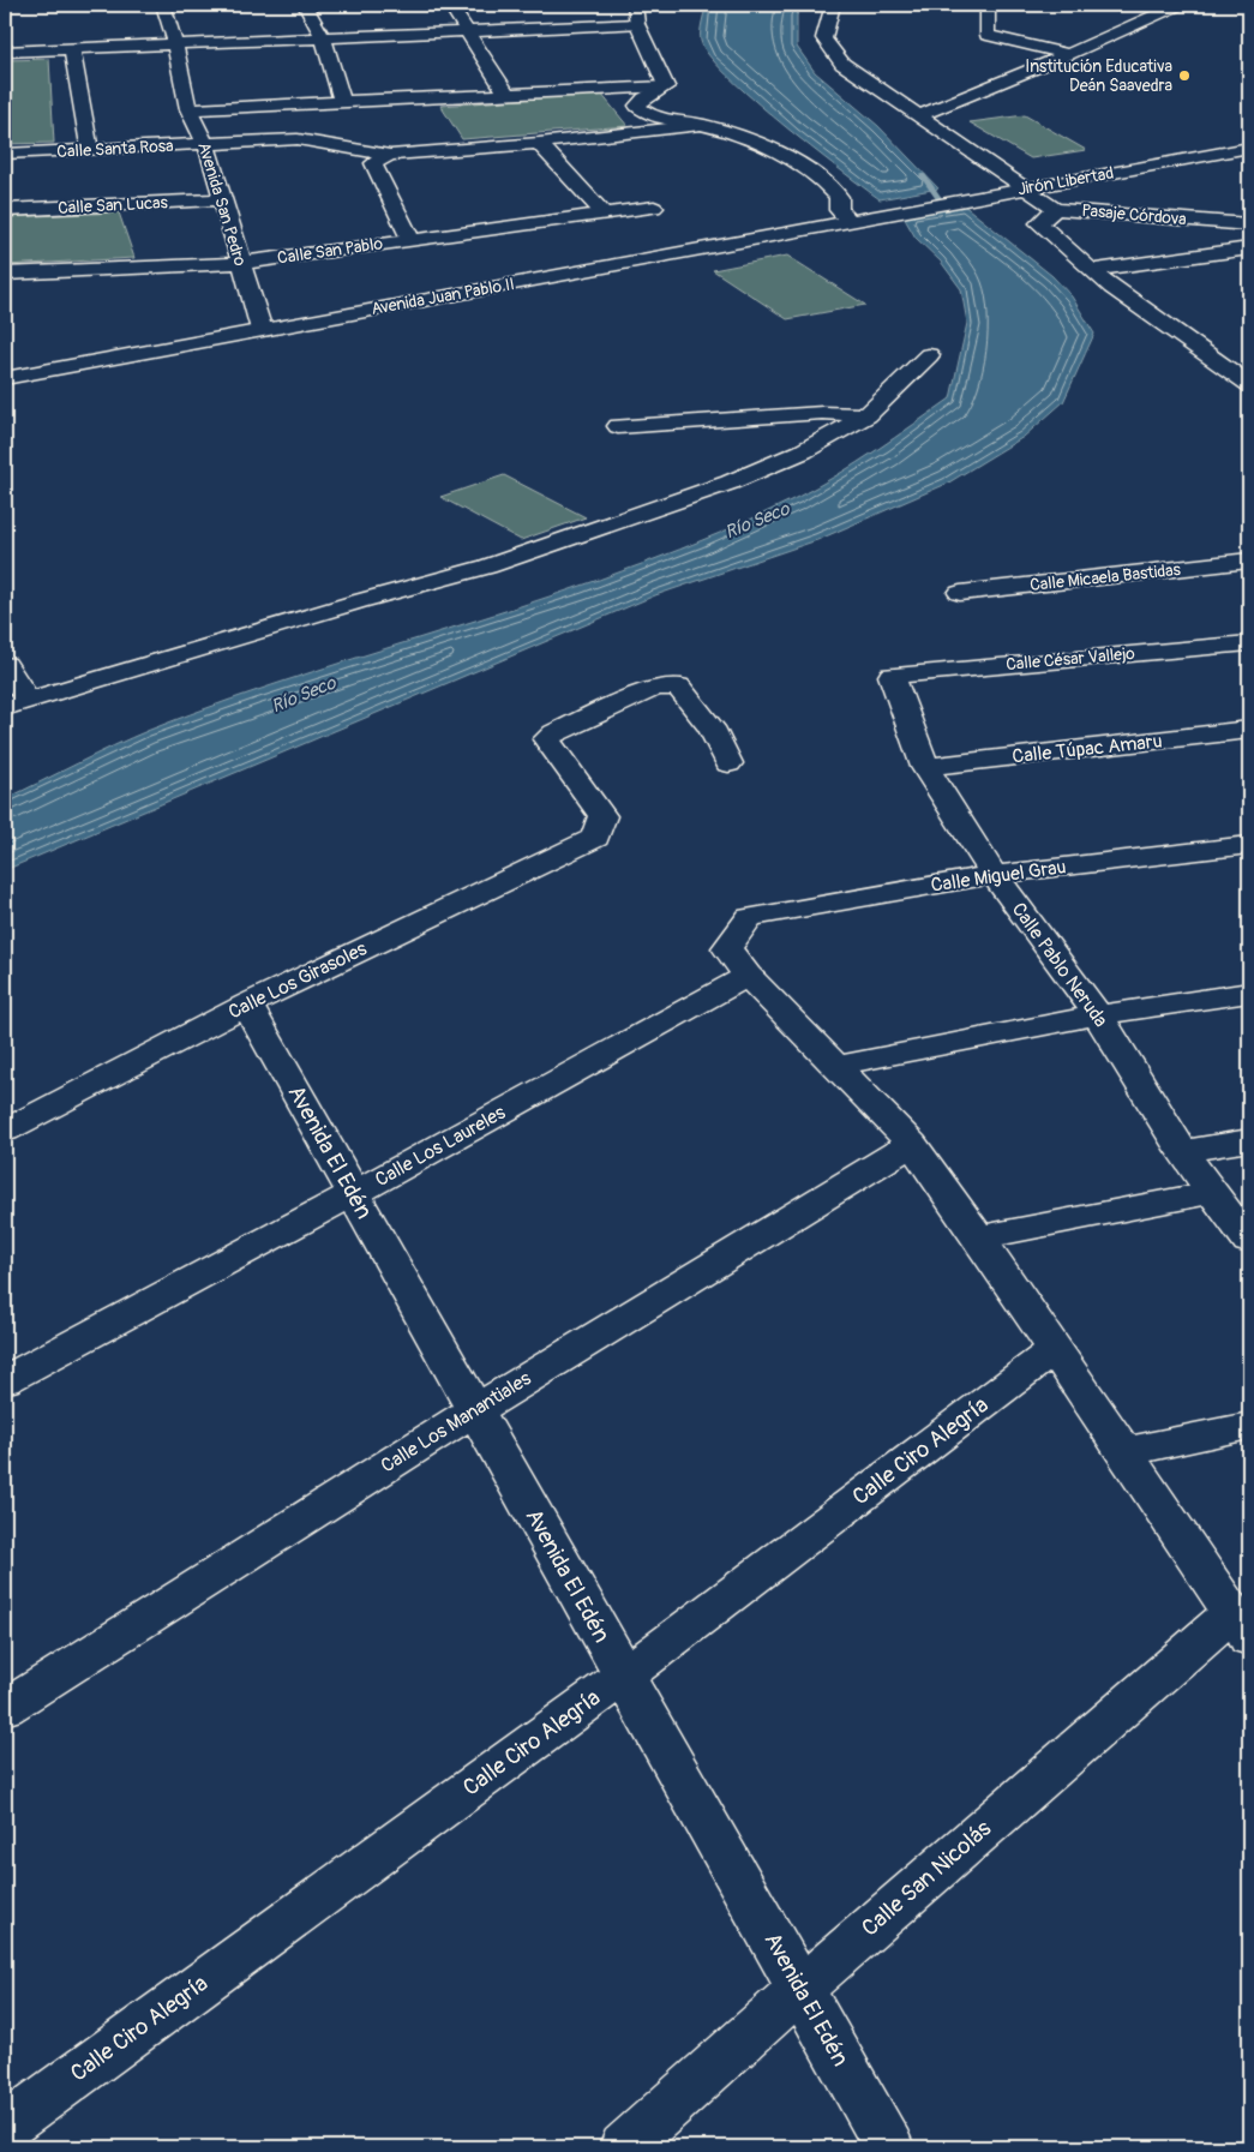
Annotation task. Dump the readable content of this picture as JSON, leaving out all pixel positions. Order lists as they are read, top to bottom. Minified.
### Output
{"streets":{"street":["Calle Santa Rosa","Jirón Libertad","Avenida San Pedro","Calle San Lucas","Pasaje Córdova","Calle San Pablo","Avenida Juan Pablo II","Calle Micaela Bastidas","Calle César Vallejo","Calle Túpac Amaru","Calle Miguel Grau","Calle Pablo Neruda","Calle Los Girasoles","Calle Los Laureles","Avenida El Edén","Calle Los Manantiales","Calle Ciro Alegría","Calle San Nicolás"]},"crossings":[["Calle Santa Rosa","Avenida San Pedro"],["Jirón Libertad","Pasaje Córdova"],["Jirón Libertad","Avenida Juan Pablo II"],["Avenida San Pedro","Calle San Lucas"],["Avenida San Pedro","Calle San Pablo"],["Avenida San Pedro","Avenida Juan Pablo II"],["Calle César Vallejo","Calle Pablo Neruda"],["Calle Túpac Amaru","Calle Pablo Neruda"],["Calle Miguel Grau","Calle Pablo Neruda"],["Calle Miguel Grau","Calle Los Laureles"],["Calle Los Girasoles","Avenida El Edén"],["Calle Los Laureles","Avenida El Edén"],["Avenida El Edén","Calle Los Manantiales"],["Avenida El Edén","Calle Ciro Alegría"],["Avenida El Edén","Calle San Nicolás"]],"water":["Río Seco"],"places":["Institución Educativa Deán Saavedra"]}
